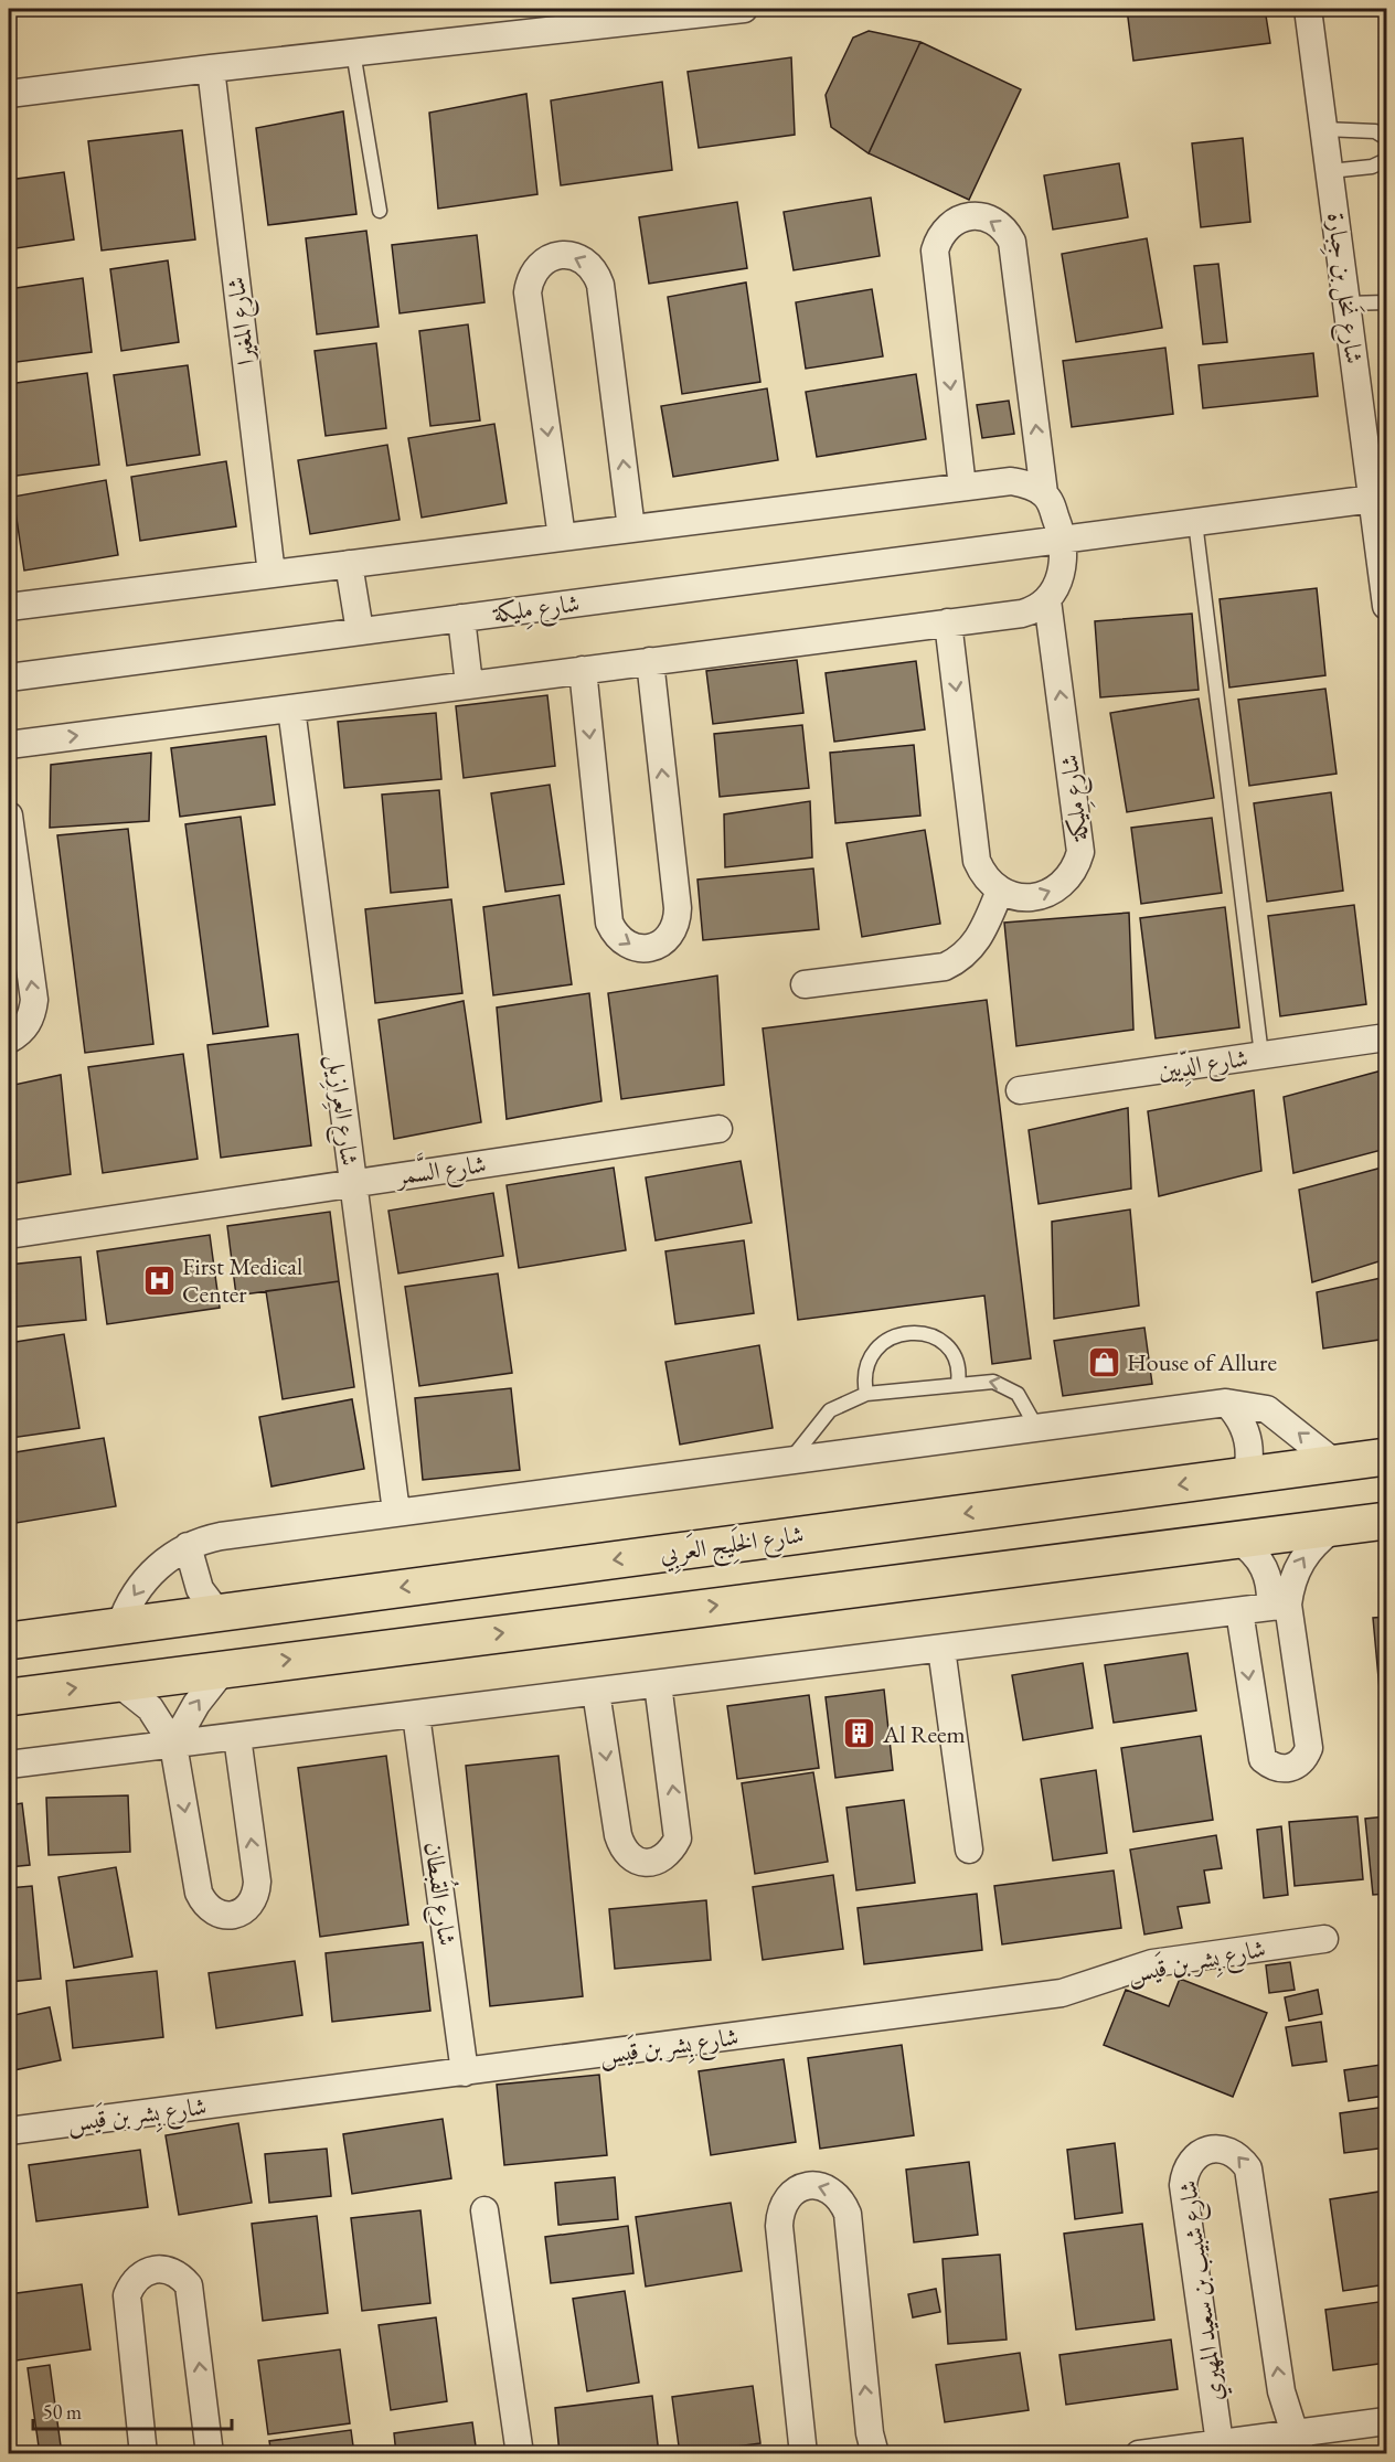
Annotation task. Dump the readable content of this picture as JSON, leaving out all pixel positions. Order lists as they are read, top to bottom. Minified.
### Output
{"streets":{"highway":["شارع الخَلِيج العَربِي"],"street":["شارع نَخل بن جِبارة","شارع المغيرا","شارع مِليكة","شارع الدِّيين","شارع العِرازِيل","شارع السَّمر","شارع القُبطان","شارع بِشر بن قَيس","شارع شبيب بن سعيد المهيري"]},"crossings":[["شارع نَخل بن جِبارة","شارع مِليكة"],["شارع العِرازِيل","شارع السَّمر"],["شارع القُبطان","شارع بِشر بن قَيس"]],"places":{"hospital":["First Medical Center"],"shop":["House of Allure"],"building":["Al Reem"]},"scale_bar":"50 m"}
